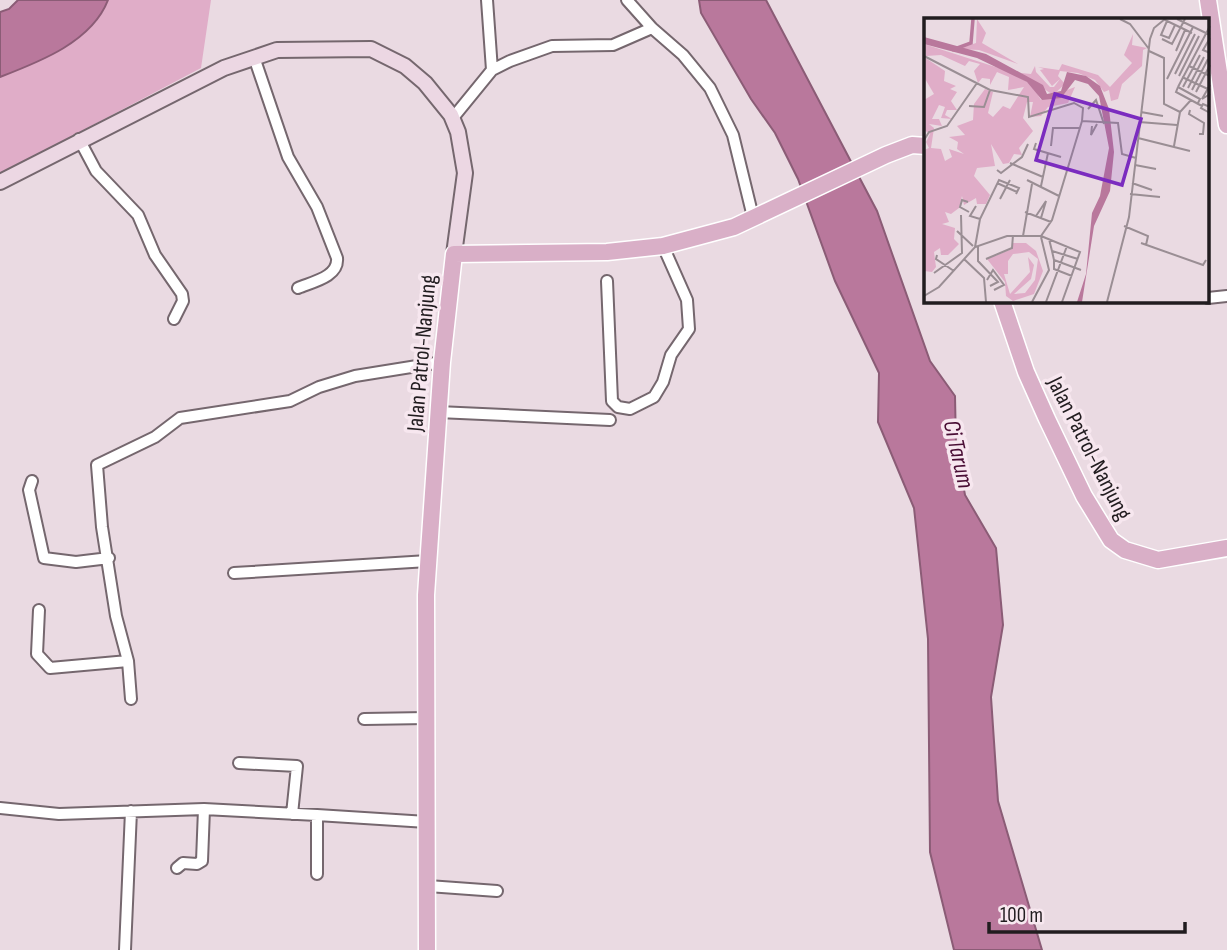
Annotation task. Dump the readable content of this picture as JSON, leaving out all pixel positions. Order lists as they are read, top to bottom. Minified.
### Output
{"streets":{"main road":["Jalan Patrol-Nanjung"]},"water":["Ci Tarum"],"scale_bar":"100 m"}
